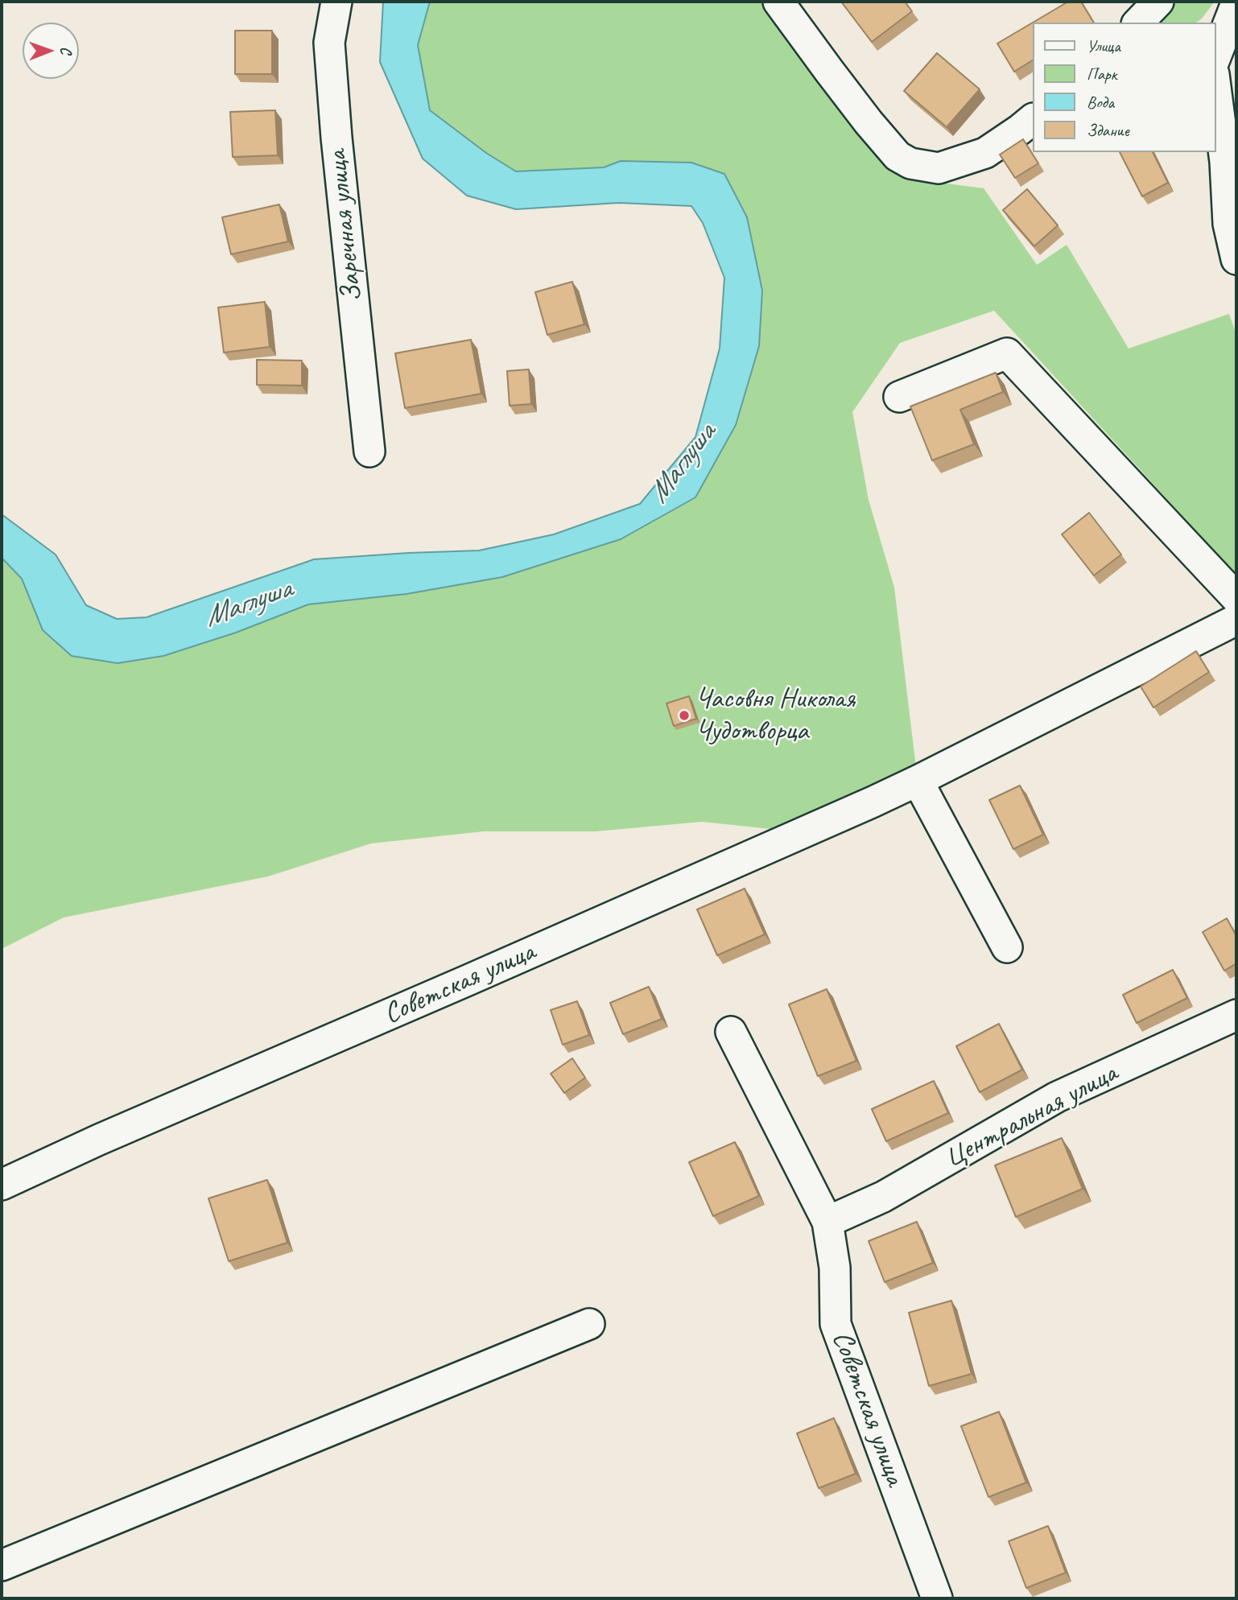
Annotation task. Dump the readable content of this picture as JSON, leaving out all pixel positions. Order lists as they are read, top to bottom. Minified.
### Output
{"streets":{"street":["Заречная улица","Советская улица","Центральная улица"]},"crossings":[["Советская улица","Центральная улица"]],"water":["Маглуша"],"places":["Часовня Николая Чудотворца"],"legend":["Улица","Парк","Вода","Здание"],"north":"right"}
